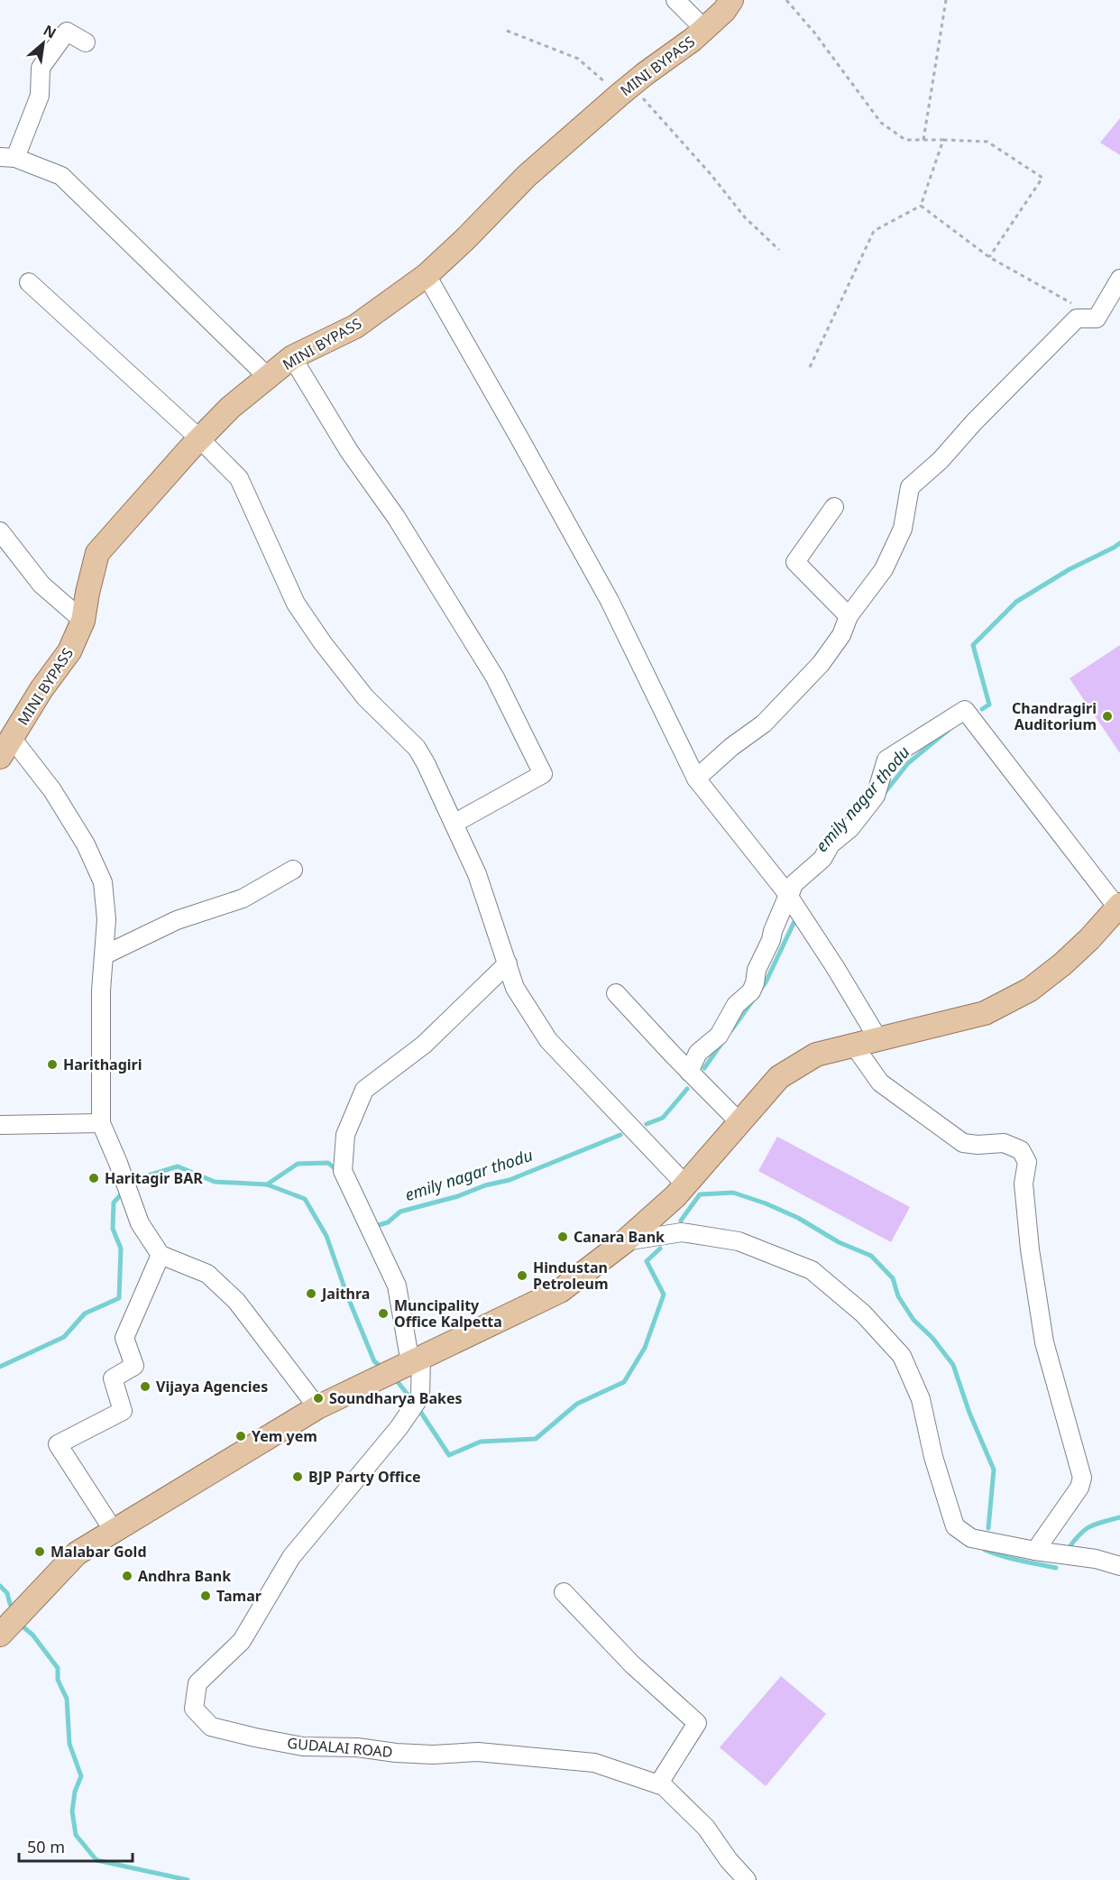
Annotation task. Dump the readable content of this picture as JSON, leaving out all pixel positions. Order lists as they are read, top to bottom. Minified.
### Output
{"streets":{"main road":["MINI BYPASS"],"street":["GUDALAI ROAD"]},"water":["emily nagar thodu"],"places":["Chandragiri Auditorium","Harithagiri","Haritagir BAR","Canara Bank","Hindustan Petroleum","Jaithra","Muncipality Office Kalpetta","Vijaya Agencies","Soundharya Bakes","Yem yem","BJP Party Office","Malabar Gold","Andhra Bank","Tamar"],"scale_bar":"50 m","north":"top right"}
